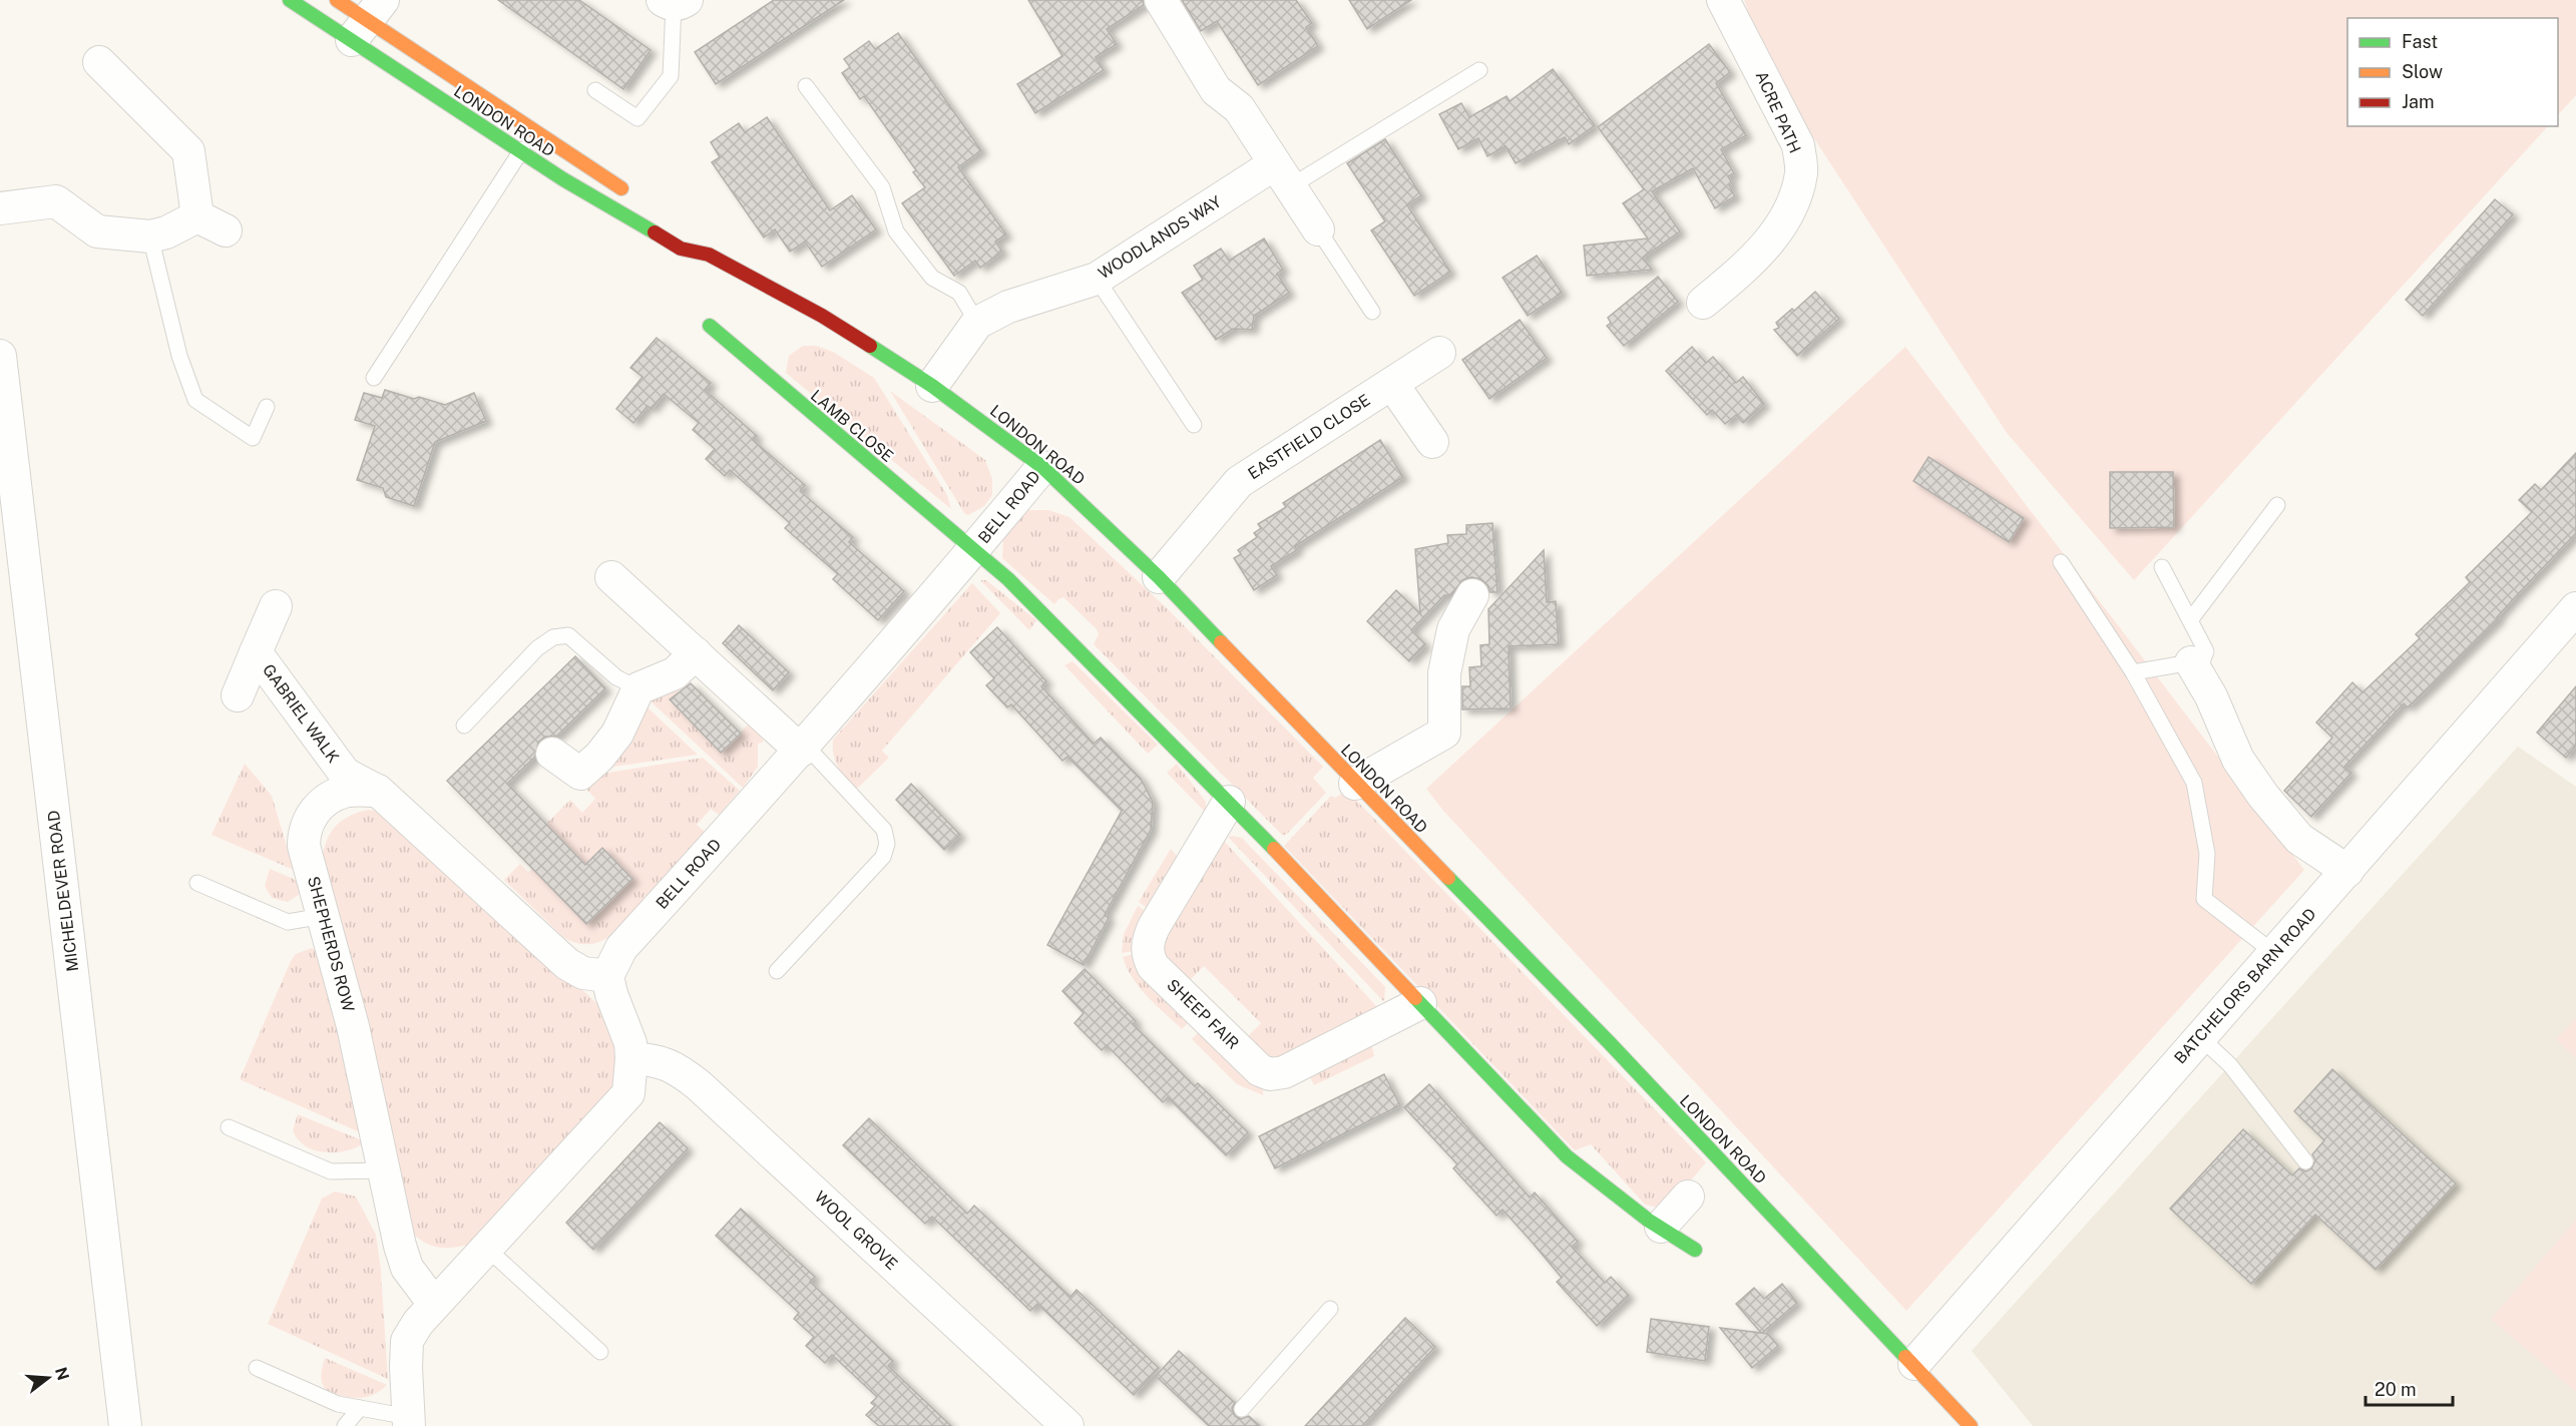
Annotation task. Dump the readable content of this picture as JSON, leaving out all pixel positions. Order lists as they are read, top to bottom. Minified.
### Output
{"streets":{"street":["ACRE PATH","LONDON ROAD","WOODLANDS WAY","LAMB CLOSE","EASTFIELD CLOSE","BELL ROAD","GABRIEL WALK","MICHELDEVER ROAD","SHEPHERDS ROW","BATCHELORS BARN ROAD","SHEEP FAIR","WOOL GROVE"]},"crossings":[["LONDON ROAD","WOODLANDS WAY"],["LONDON ROAD","EASTFIELD CLOSE"],["LONDON ROAD","BELL ROAD"],["LONDON ROAD","BATCHELORS BARN ROAD"],["LAMB CLOSE","BELL ROAD"],["GABRIEL WALK","SHEPHERDS ROW"]],"legend":["Fast","Slow","Jam"],"scale_bar":"20 m","north":"right"}
